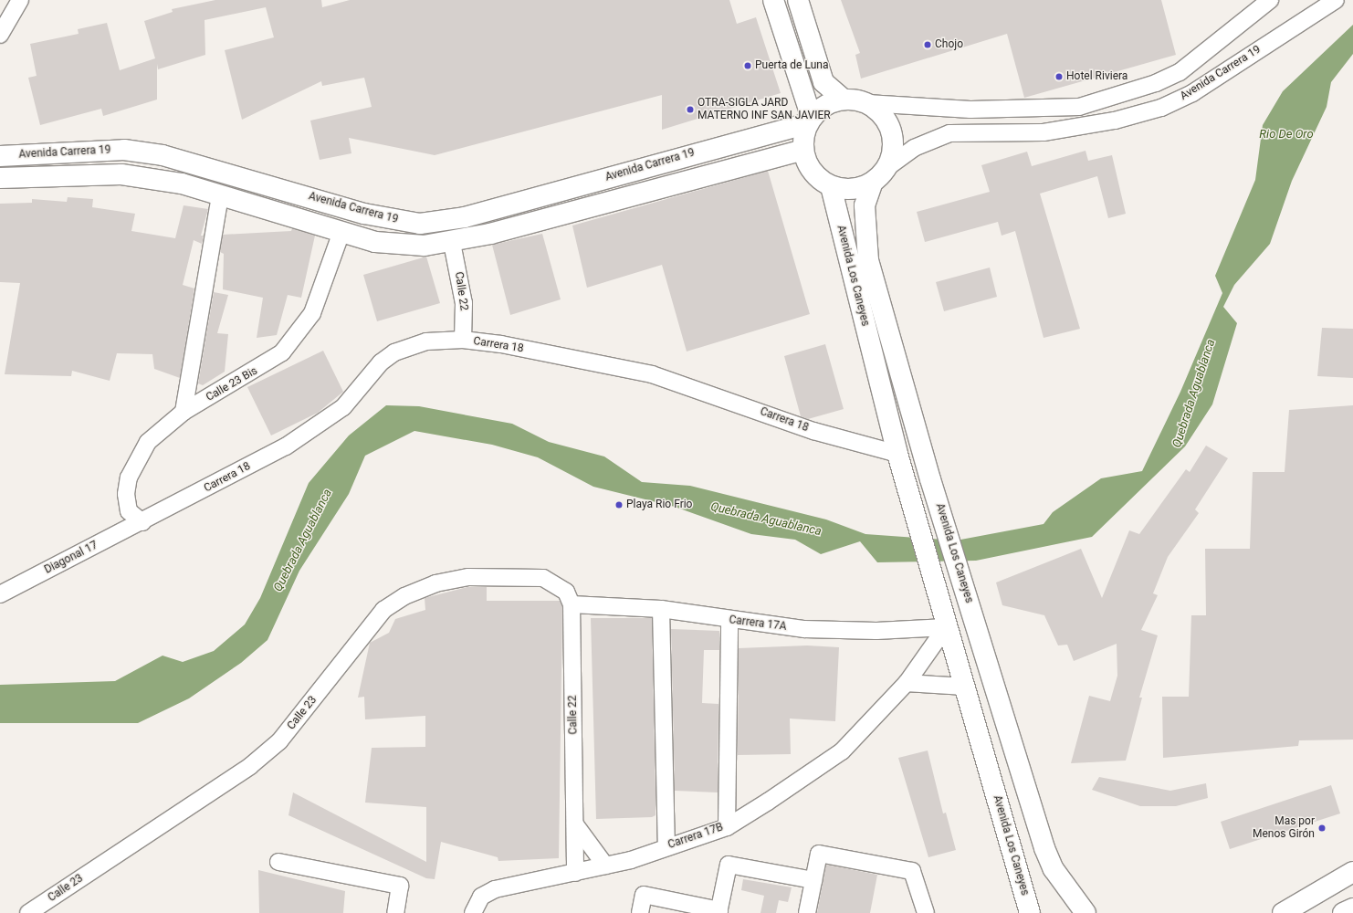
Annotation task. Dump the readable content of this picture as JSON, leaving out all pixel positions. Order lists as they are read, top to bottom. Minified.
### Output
{"streets":{"main road":["Avenida Carrera 19","Avenida Los Caneyes"],"street":["Calle 22","Carrera 18","Calle 23 Bis","Diagonal 17","Carrera 17A","Calle 23","Carrera 17B"]},"crossings":[["Avenida Carrera 19","Avenida Los Caneyes"],["Avenida Carrera 19","Calle 22"],["Avenida Carrera 19","Calle 23 Bis"],["Avenida Los Caneyes","Carrera 18"],["Avenida Los Caneyes","Carrera 17A"],["Avenida Los Caneyes","Carrera 17B"],["Calle 22","Carrera 18"],["Calle 22","Carrera 17A"],["Calle 22","Calle 23"],["Calle 22","Carrera 17B"],["Carrera 18","Calle 23 Bis"],["Carrera 18","Diagonal 17"],["Calle 23 Bis","Diagonal 17"],["Carrera 17A","Calle 23"],["Carrera 17A","Carrera 17B"]],"water":["Rio De Oro","Quebrada Aguablanca"],"places":["Chojo","Puerta de Luna","Hotel Riviera","OTRA-SIGLA JARD MATERNO INF SAN JAVIER","Playa Rio Frio","Mas por Menos Girón"]}
